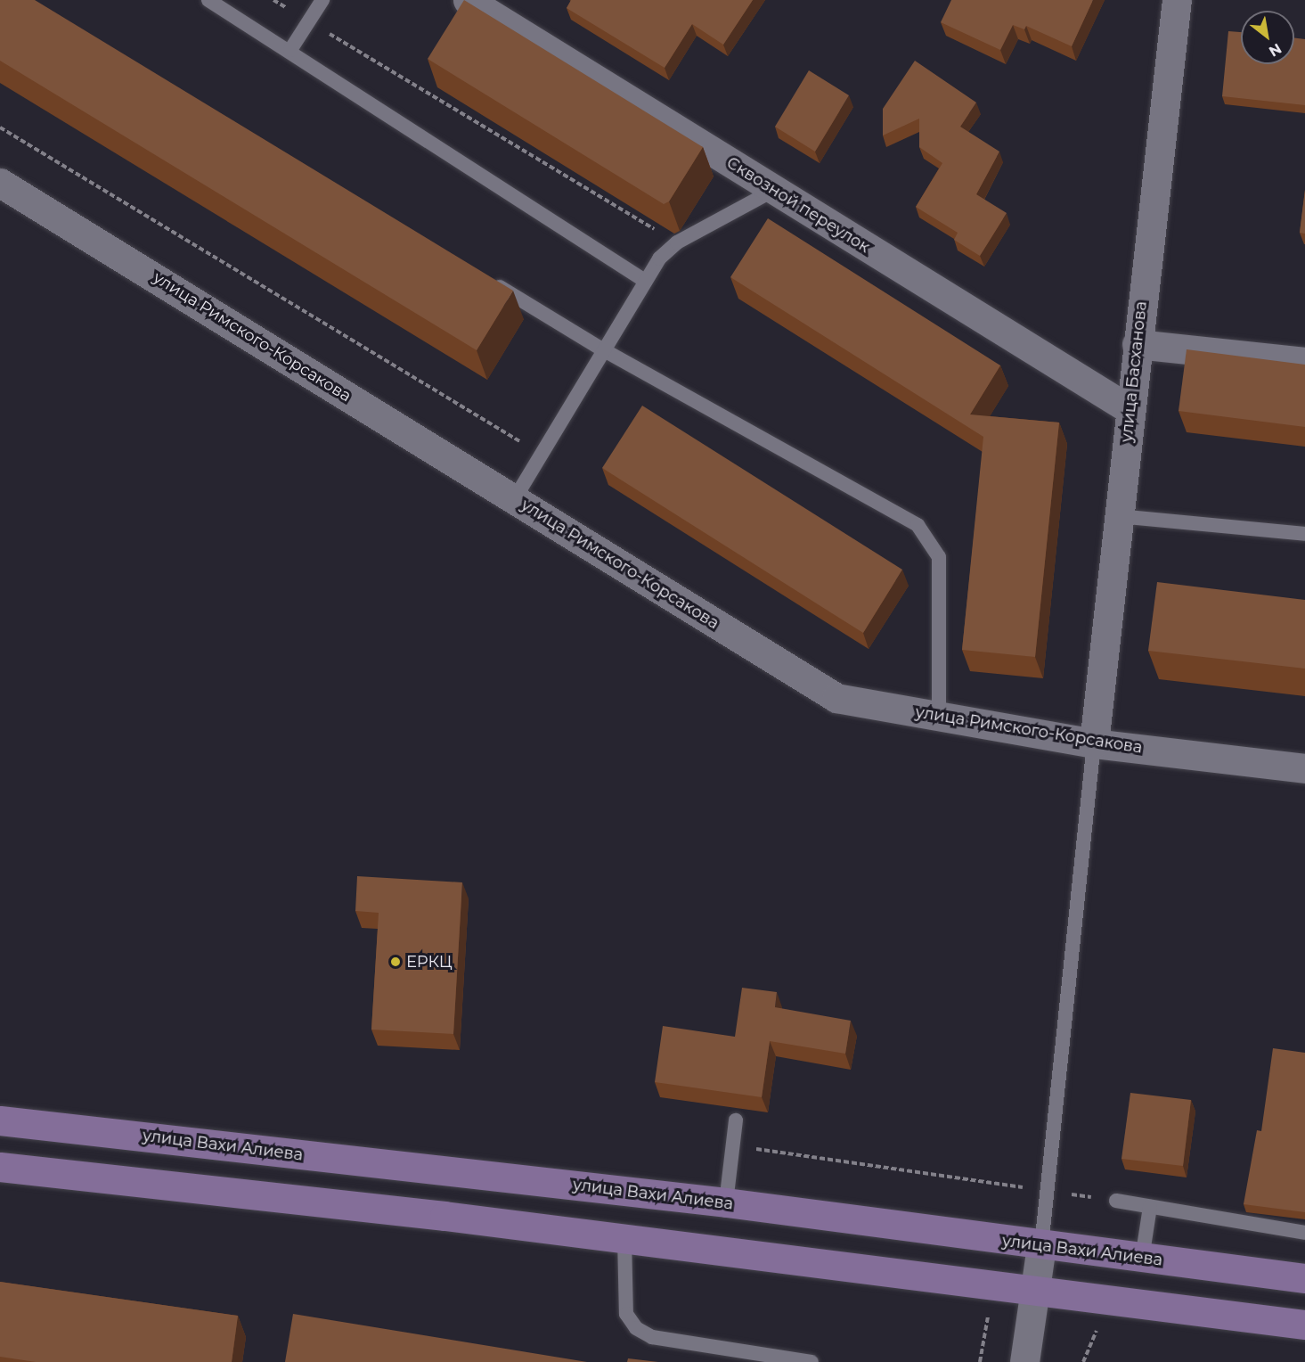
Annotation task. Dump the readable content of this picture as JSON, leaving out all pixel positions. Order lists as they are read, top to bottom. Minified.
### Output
{"streets":{"main road":["улица Вахи Алиева"],"street":["Сквозной переулок","улица Римского-Корсакова","улица Басханова"]},"crossings":[["Сквозной переулок","улица Басханова"],["улица Римского-Корсакова","улица Басханова"]],"places":["ЕРКЦ"],"north":"bottom right"}
